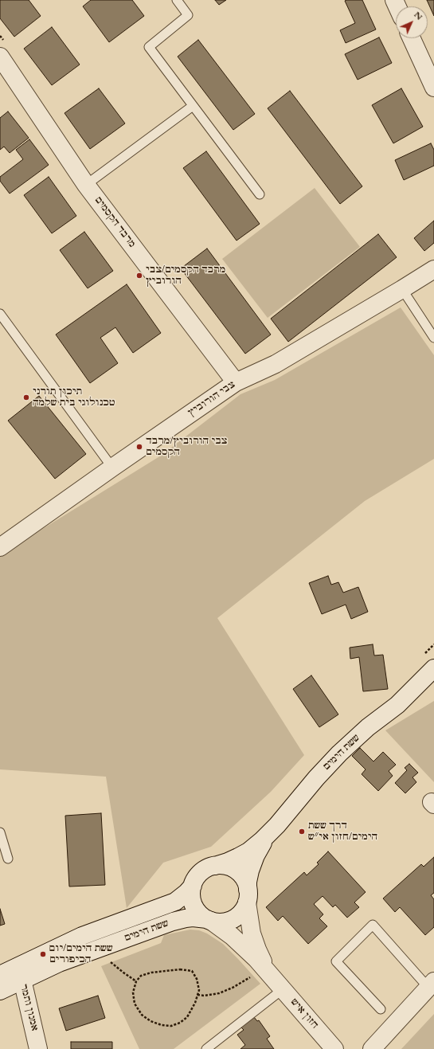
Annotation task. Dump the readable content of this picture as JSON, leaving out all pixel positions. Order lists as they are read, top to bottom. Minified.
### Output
{"streets":{"street":["מרבד הקסמים","צבי הורוביץ","ששת הימים","אמנון ותמר","חזון איש"]},"crossings":[["מרבד הקסמים","צבי הורוביץ"],["ששת הימים","אמנון ותמר"],["ששת הימים","חזון איש"]],"places":["מרבד הקסמים/צבי הורוביץ","תיכון תורני טכנולוגי בית שלמה","צבי הורוביץ/מרבד הקסמים","דרך ששת הימים/חזון אי״ש","ששת הימים/יום הכיפורים"],"north":"top right"}
